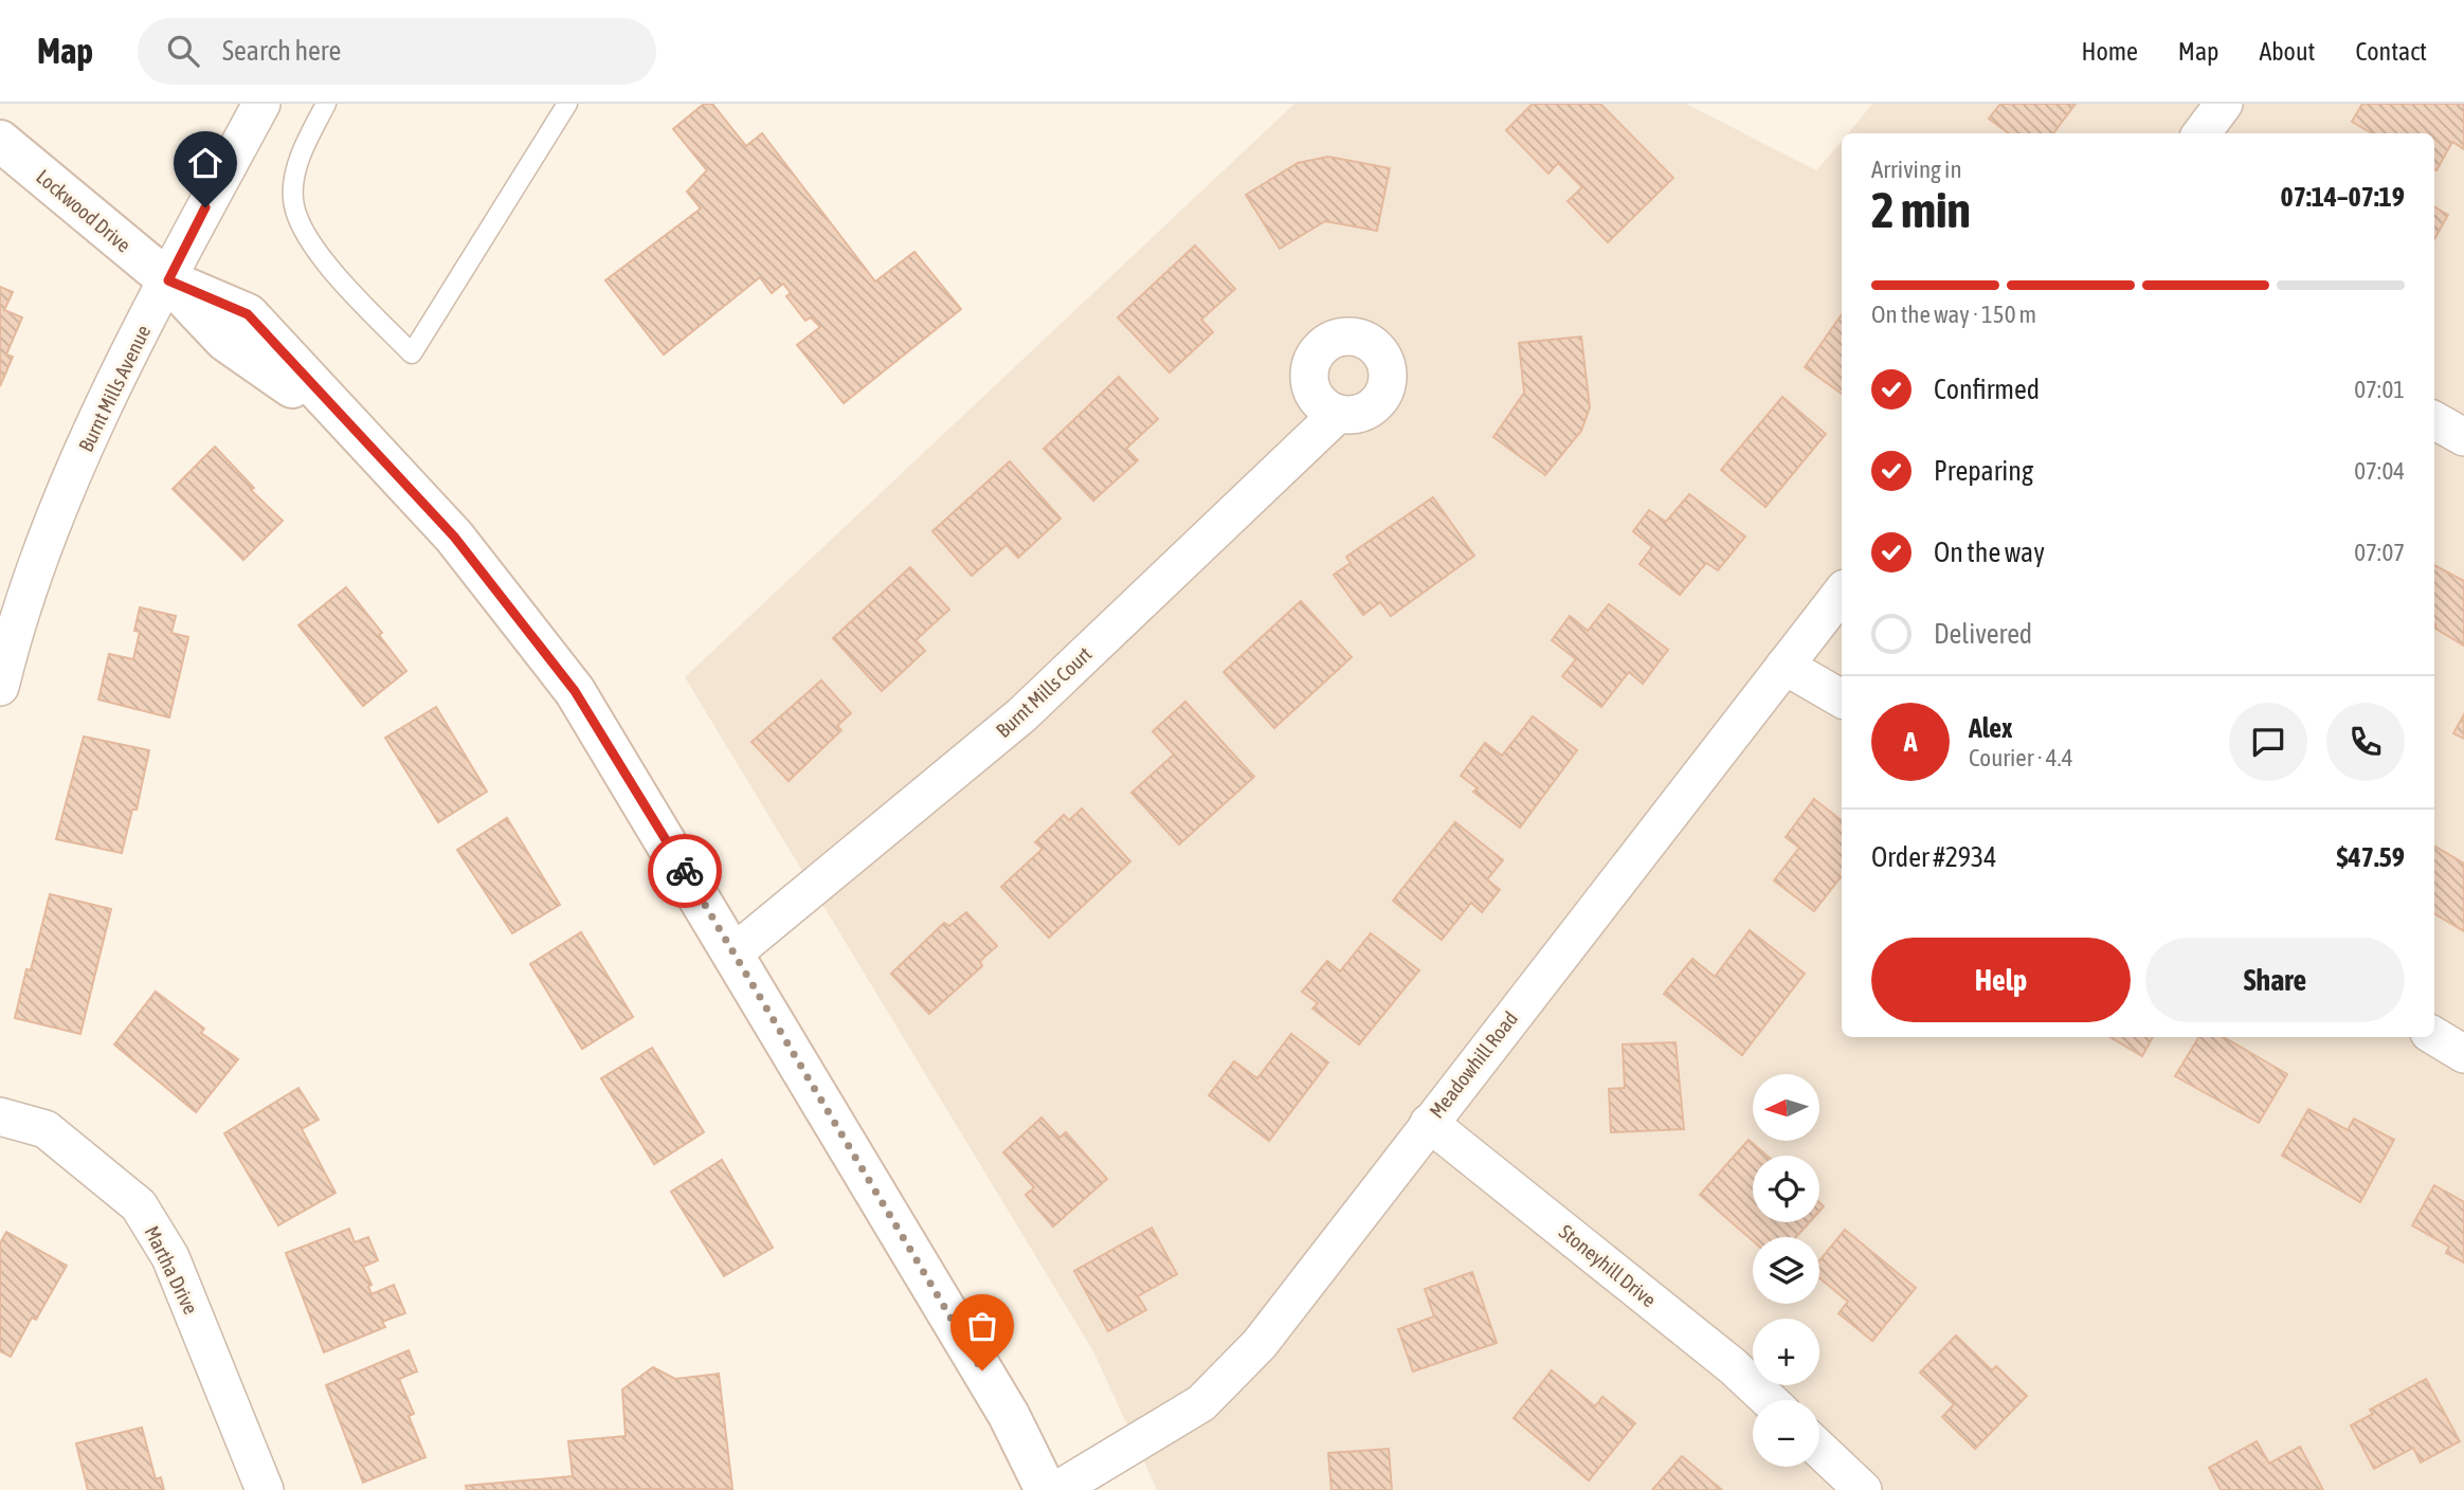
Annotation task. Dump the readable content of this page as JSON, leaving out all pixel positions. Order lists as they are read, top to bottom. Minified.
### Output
{"streets":{"street":["Lockwood Drive","Burnt Mills Avenue","Burnt Mills Court","Meadowhill Road","Stoneyhill Drive","Martha Drive"]},"crossings":[["Lockwood Drive","Burnt Mills Avenue"],["Lockwood Drive","Burnt Mills Court"],["Lockwood Drive","Meadowhill Road"],["Meadowhill Road","Stoneyhill Drive"]],"north":"left","page":{"header":"Map","search":"Search here","nav":["Home","Map","About","Contact"],"heading":["2 min","Arriving in","07:14–07:19"],"panel":["Alex","Courier · 4.4","Order #2934","$47.59"],"bar":"On the way · 150 m","list":[["Confirmed","07:01"],["Preparing","07:04"],["On the way","07:07"],"Delivered"],"round":"A","buttons":["Help","Share"],"map_buttons":["+","−"]}}
